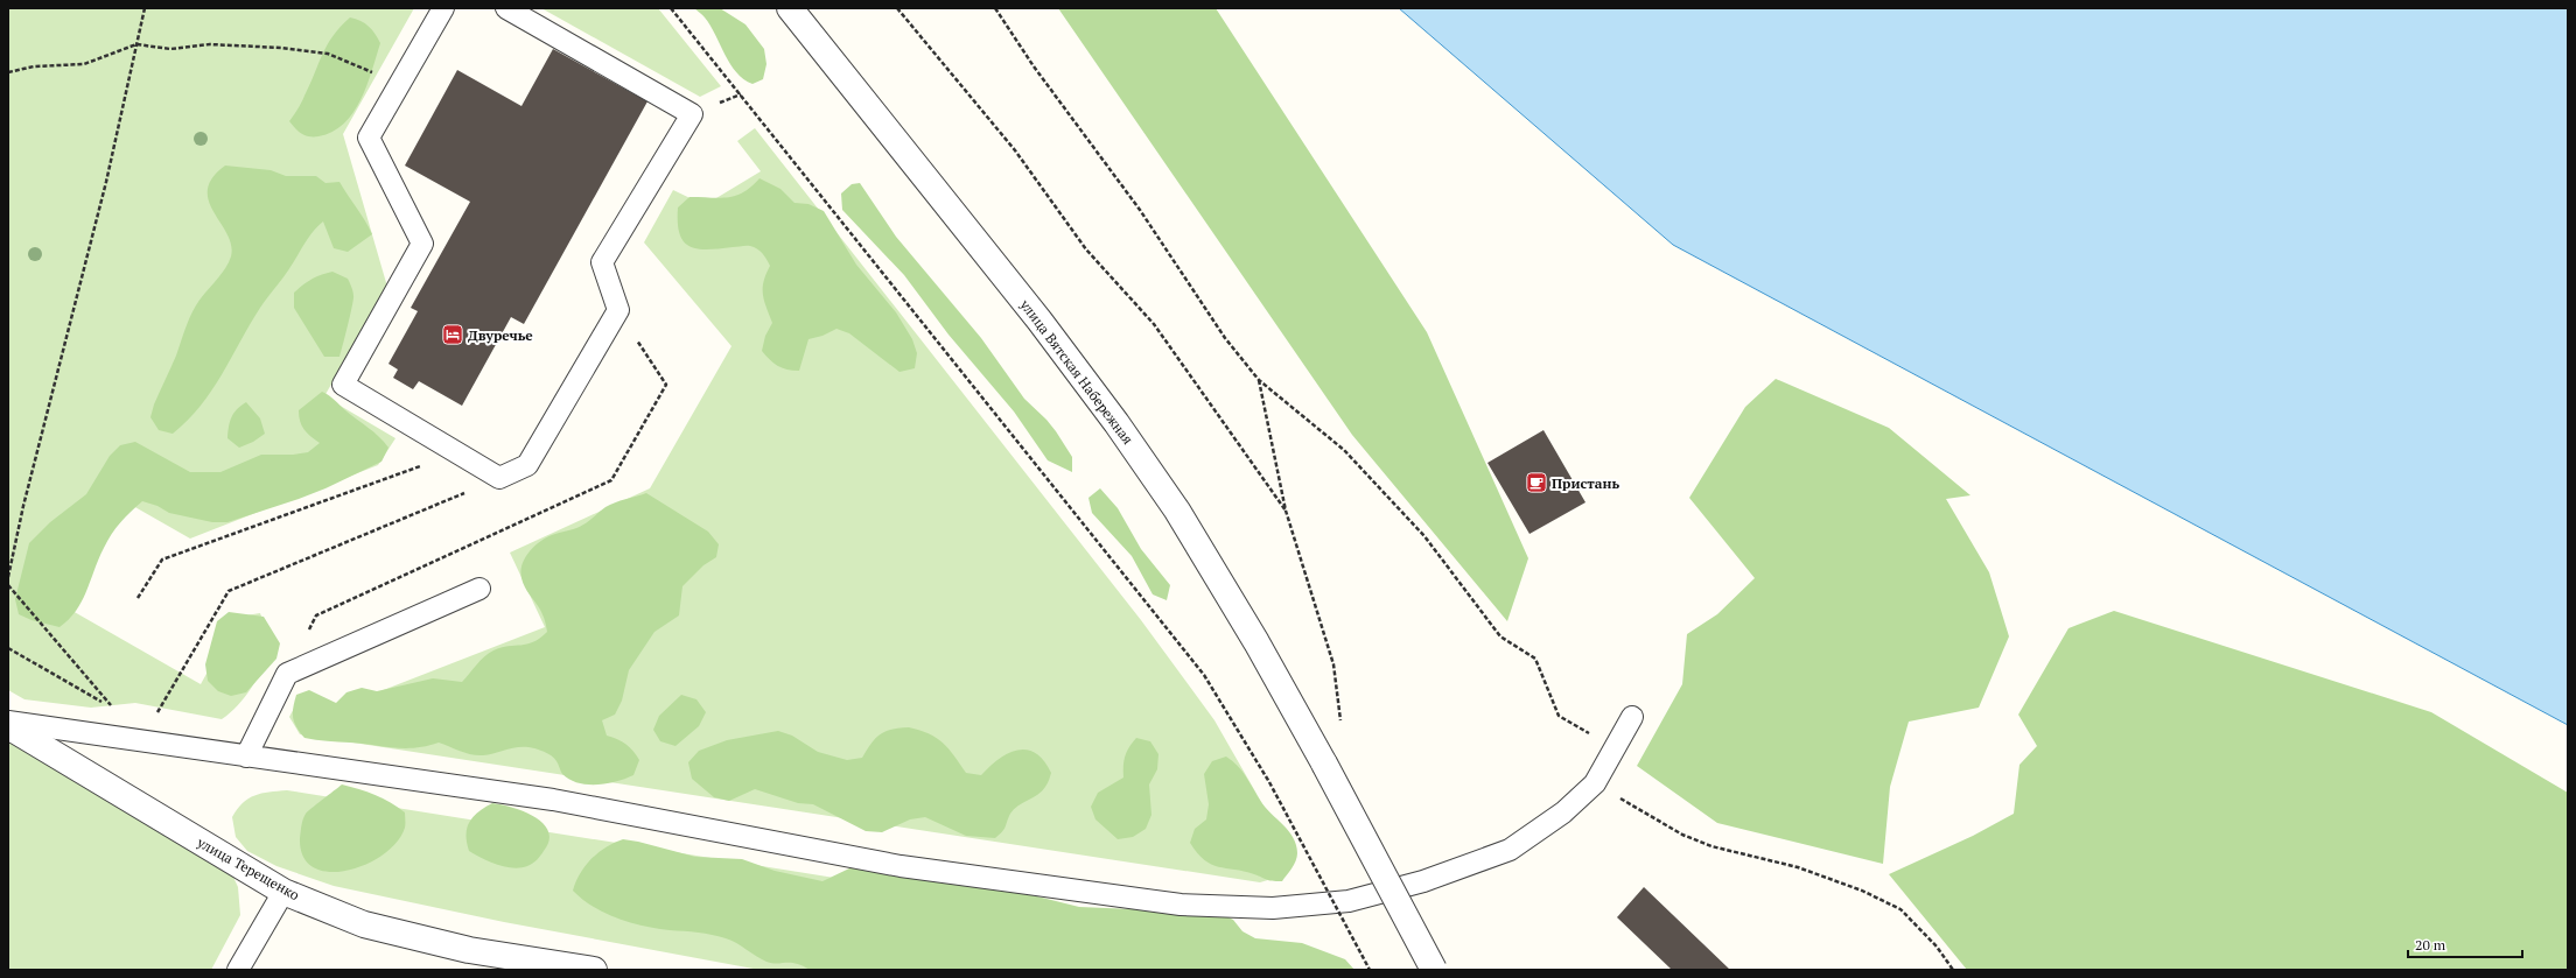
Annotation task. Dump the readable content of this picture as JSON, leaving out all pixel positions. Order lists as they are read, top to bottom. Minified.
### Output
{"streets":{"street":["улица Вятская Набережная","улица Терещенко"]},"places":{"hotel":["Двуречье"],"cafe":["Пристань"]},"scale_bar":"20 m"}
